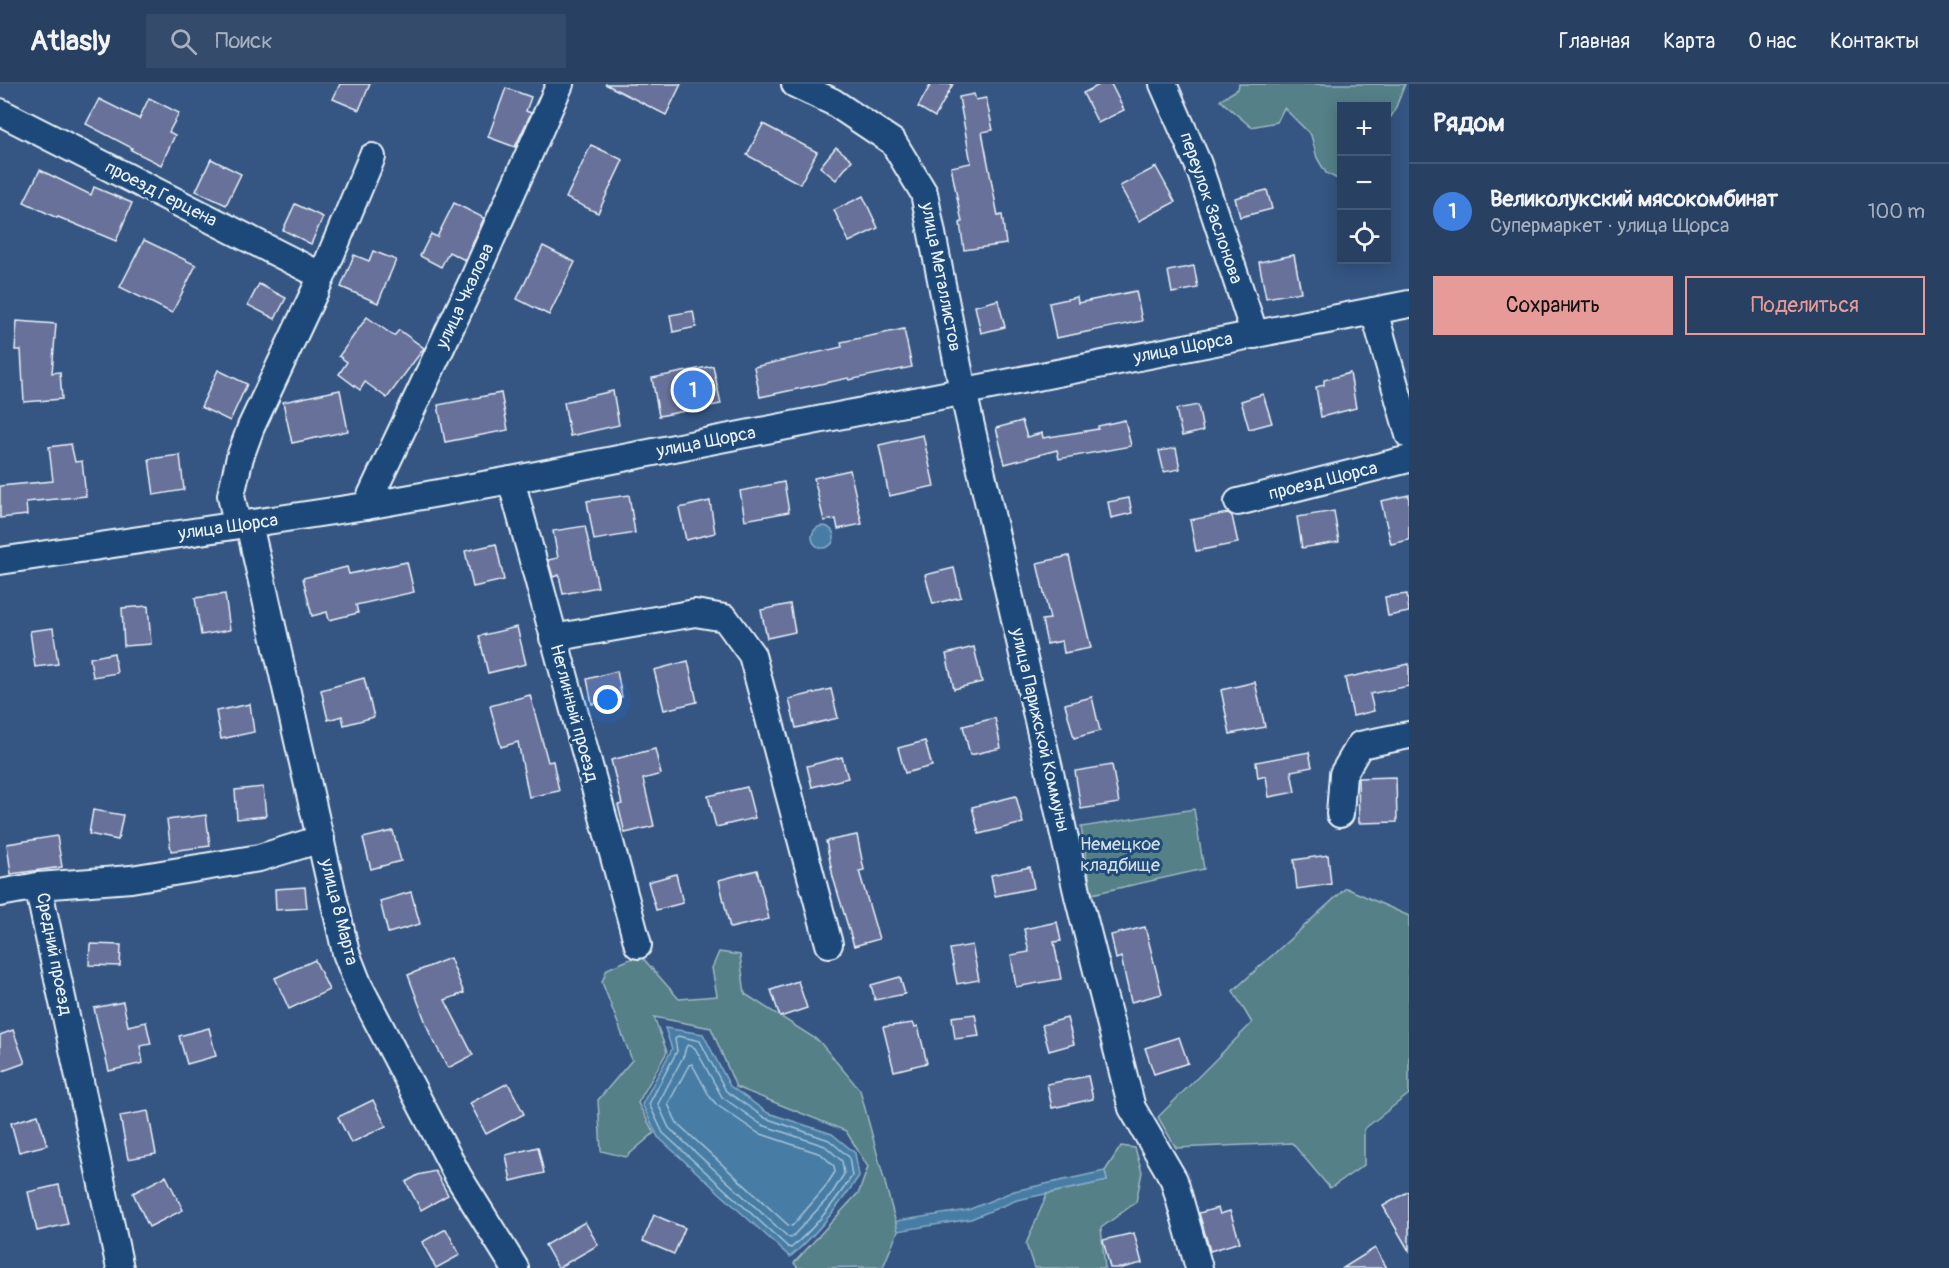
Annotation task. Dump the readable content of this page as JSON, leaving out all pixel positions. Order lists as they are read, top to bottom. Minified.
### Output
{"streets":{"street":["проезд Герцена","переулок Заслонова","улица Металлистов","улица Чкалова","улица Щорса","проезд Щорса","Неглинный проезд","улица Парижской Коммуны","улица 8 Марта","Средний проезд"]},"crossings":[["переулок Заслонова","улица Щорса"],["улица Металлистов","улица Щорса"],["улица Металлистов","улица Парижской Коммуны"],["улица Чкалова","улица Щорса"],["улица Щорса","Неглинный проезд"],["улица Щорса","улица Парижской Коммуны"],["улица Щорса","улица 8 Марта"],["улица 8 Марта","Средний проезд"]],"parks":["Немецкое кладбище"],"page":{"header":"Atlasly","search":"Поиск","nav":["Главная","Карта","О нас","Контакты"],"heading":"Рядом","map_buttons":["+","−"],"list":[{"mark":"1","name":"Великолукский мясокомбинат","note":"Супермаркет · улица Щорса","value":"100 m"}],"buttons":["Сохранить","Поделиться"],"pins":"1"}}
